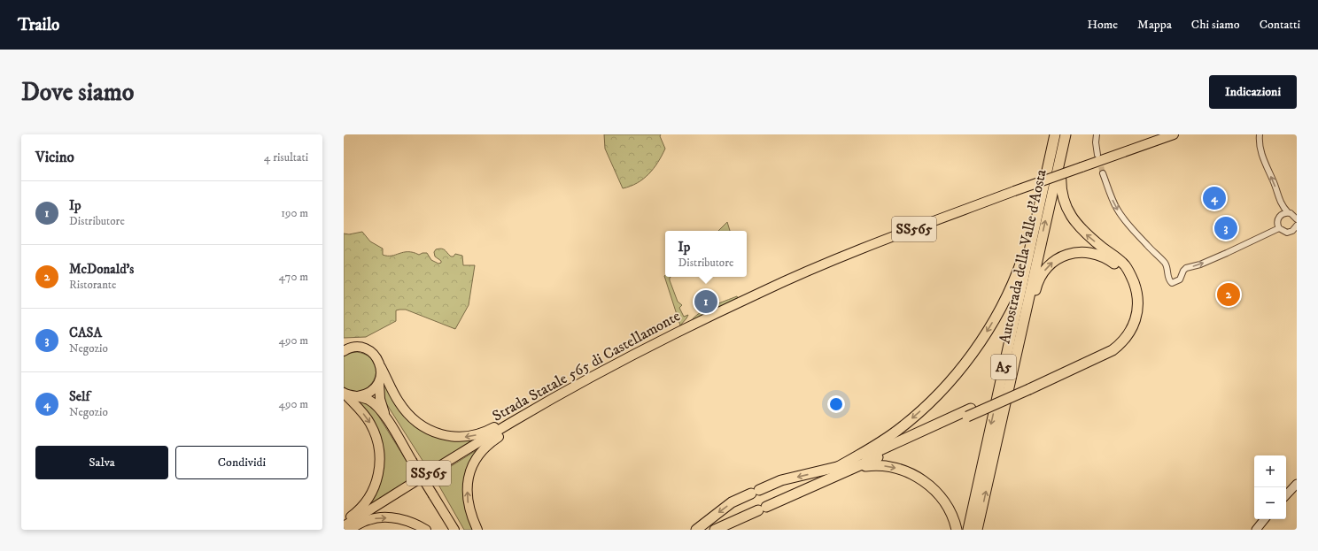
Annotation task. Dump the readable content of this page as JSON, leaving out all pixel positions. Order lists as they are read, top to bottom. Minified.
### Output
{"streets":{"highway":["Autostrada della Valle d'Aosta","A5"],"main road":["SS565","Strada Statale 565 di Castellamonte"]},"page":{"header":"Trailo","nav":["Home","Mappa","Chi siamo","Contatti"],"buttons":["Indicazioni",["Salva","Condividi"]],"title":"Dove siamo","heading":["Vicino","4 risultati"],"list":[{"mark":"1","name":"Ip","note":"Distributore","value":"190 m"},{"mark":"2","name":"McDonald's","note":"Ristorante","value":"470 m"},{"mark":"3","name":"CASA","note":"Negozio","value":"490 m"},{"mark":"4","name":"Self","note":"Negozio","value":"490 m"}],"pins":["4","3","2","1"],"popup":["Ip","Distributore"],"map_buttons":["+","−"]}}
